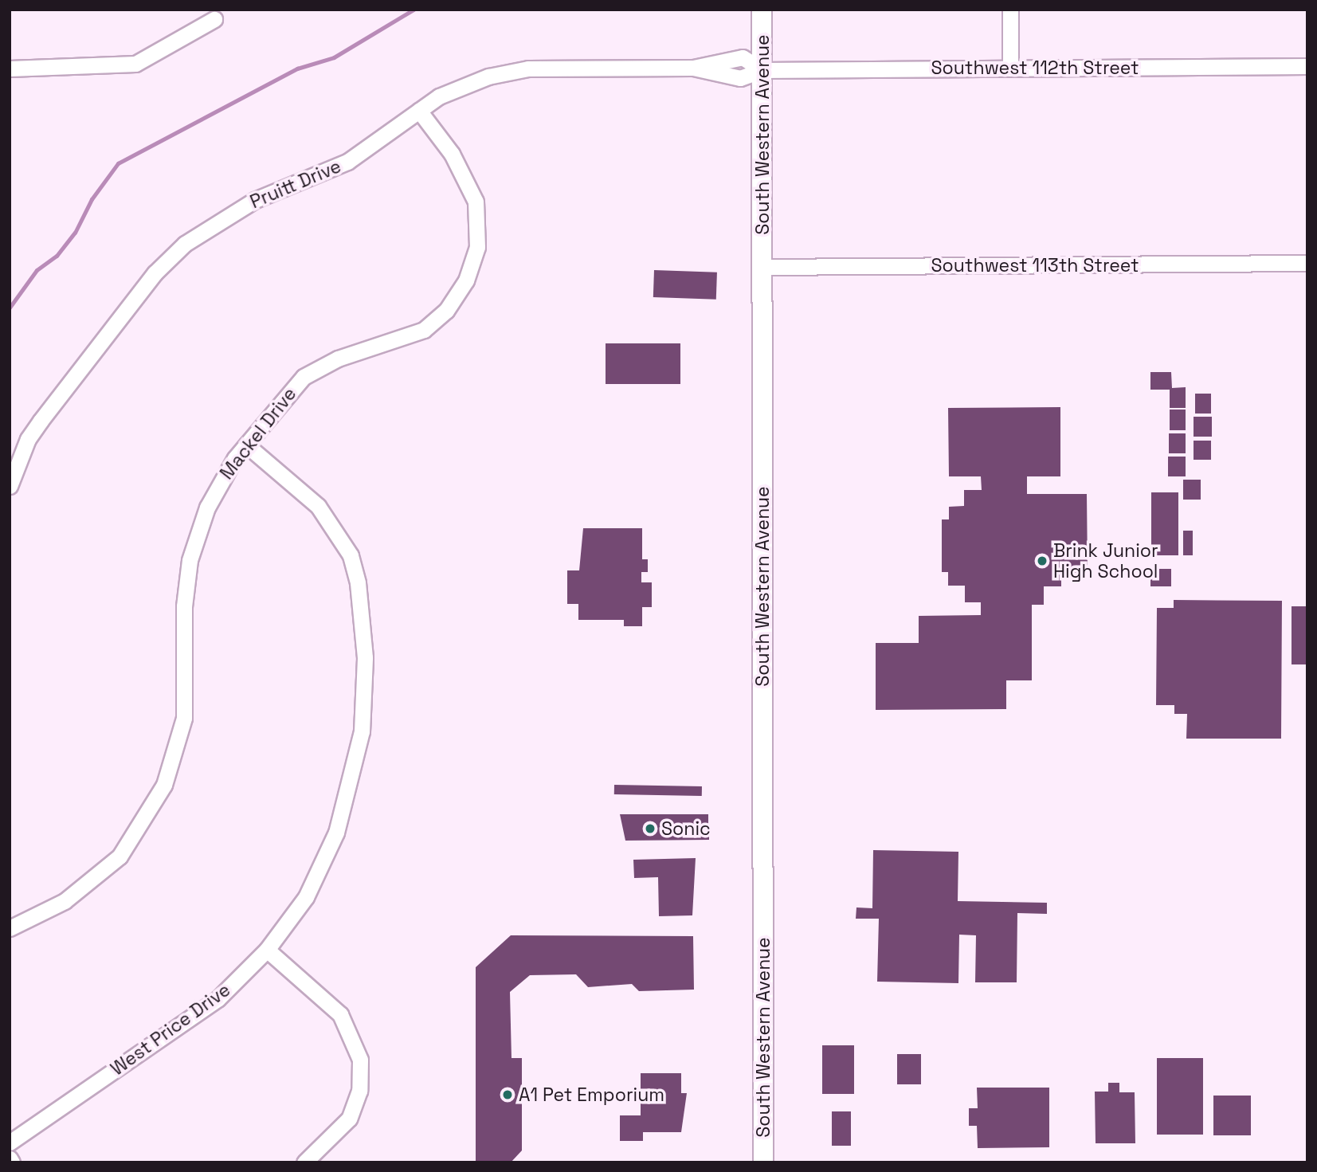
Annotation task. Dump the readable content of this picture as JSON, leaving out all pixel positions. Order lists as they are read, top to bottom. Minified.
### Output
{"streets":{"main road":["South Western Avenue"],"street":["Southwest 112th Street","Pruitt Drive","Southwest 113th Street","Mackel Drive","West Price Drive"]},"crossings":[["Southwest 112th Street","South Western Avenue"],["Southwest 112th Street","Pruitt Drive"],["South Western Avenue","Pruitt Drive"],["South Western Avenue","Southwest 113th Street"],["Pruitt Drive","Mackel Drive"],["Mackel Drive","West Price Drive"]],"places":["Brink Junior High School","Sonic","A1 Pet Emporium"]}
